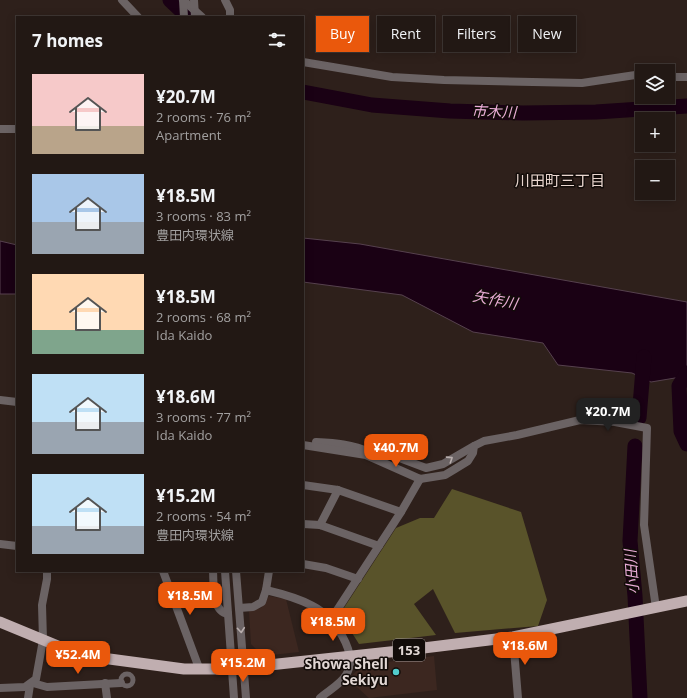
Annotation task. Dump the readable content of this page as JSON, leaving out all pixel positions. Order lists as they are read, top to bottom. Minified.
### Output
{"streets":{"highway":["153"]},"districts":["川田町三丁目"],"water":["市木川","矢作川","小田川"],"places":["Showa Shell Sekiyu"],"page":{"chip":["Buy","Rent","Filters","New"],"heading":"7 homes","map_buttons":["+","−"],"list":[{"name":"¥20.7M","note":"2 rooms · 76 m² · Apartment"},{"name":"¥18.5M","note":"3 rooms · 83 m² · 豊田内環状線"},{"name":"¥18.5M","note":"2 rooms · 68 m² · Ida Kaido"},{"name":"¥18.6M","note":"3 rooms · 77 m² · Ida Kaido"},{"name":"¥15.2M","note":"2 rooms · 54 m² · 豊田内環状線"}],"price":["¥20.7M","¥40.7M","¥18.5M","¥18.5M","¥18.6M","¥52.4M","¥15.2M"]}}
